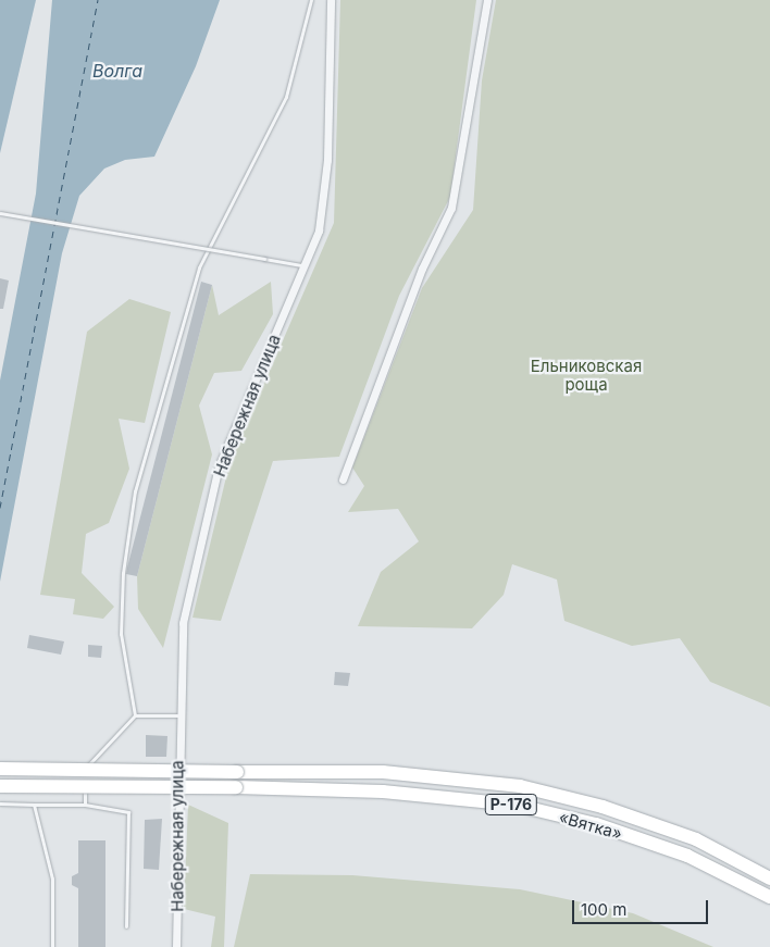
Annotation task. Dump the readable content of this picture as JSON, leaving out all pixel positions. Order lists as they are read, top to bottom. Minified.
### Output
{"streets":{"highway":["Р-176","«Вятка»"],"street":["Набережная улица"]},"water":["Волга"],"parks":["Ельниковская роща"],"scale_bar":"100 m"}
